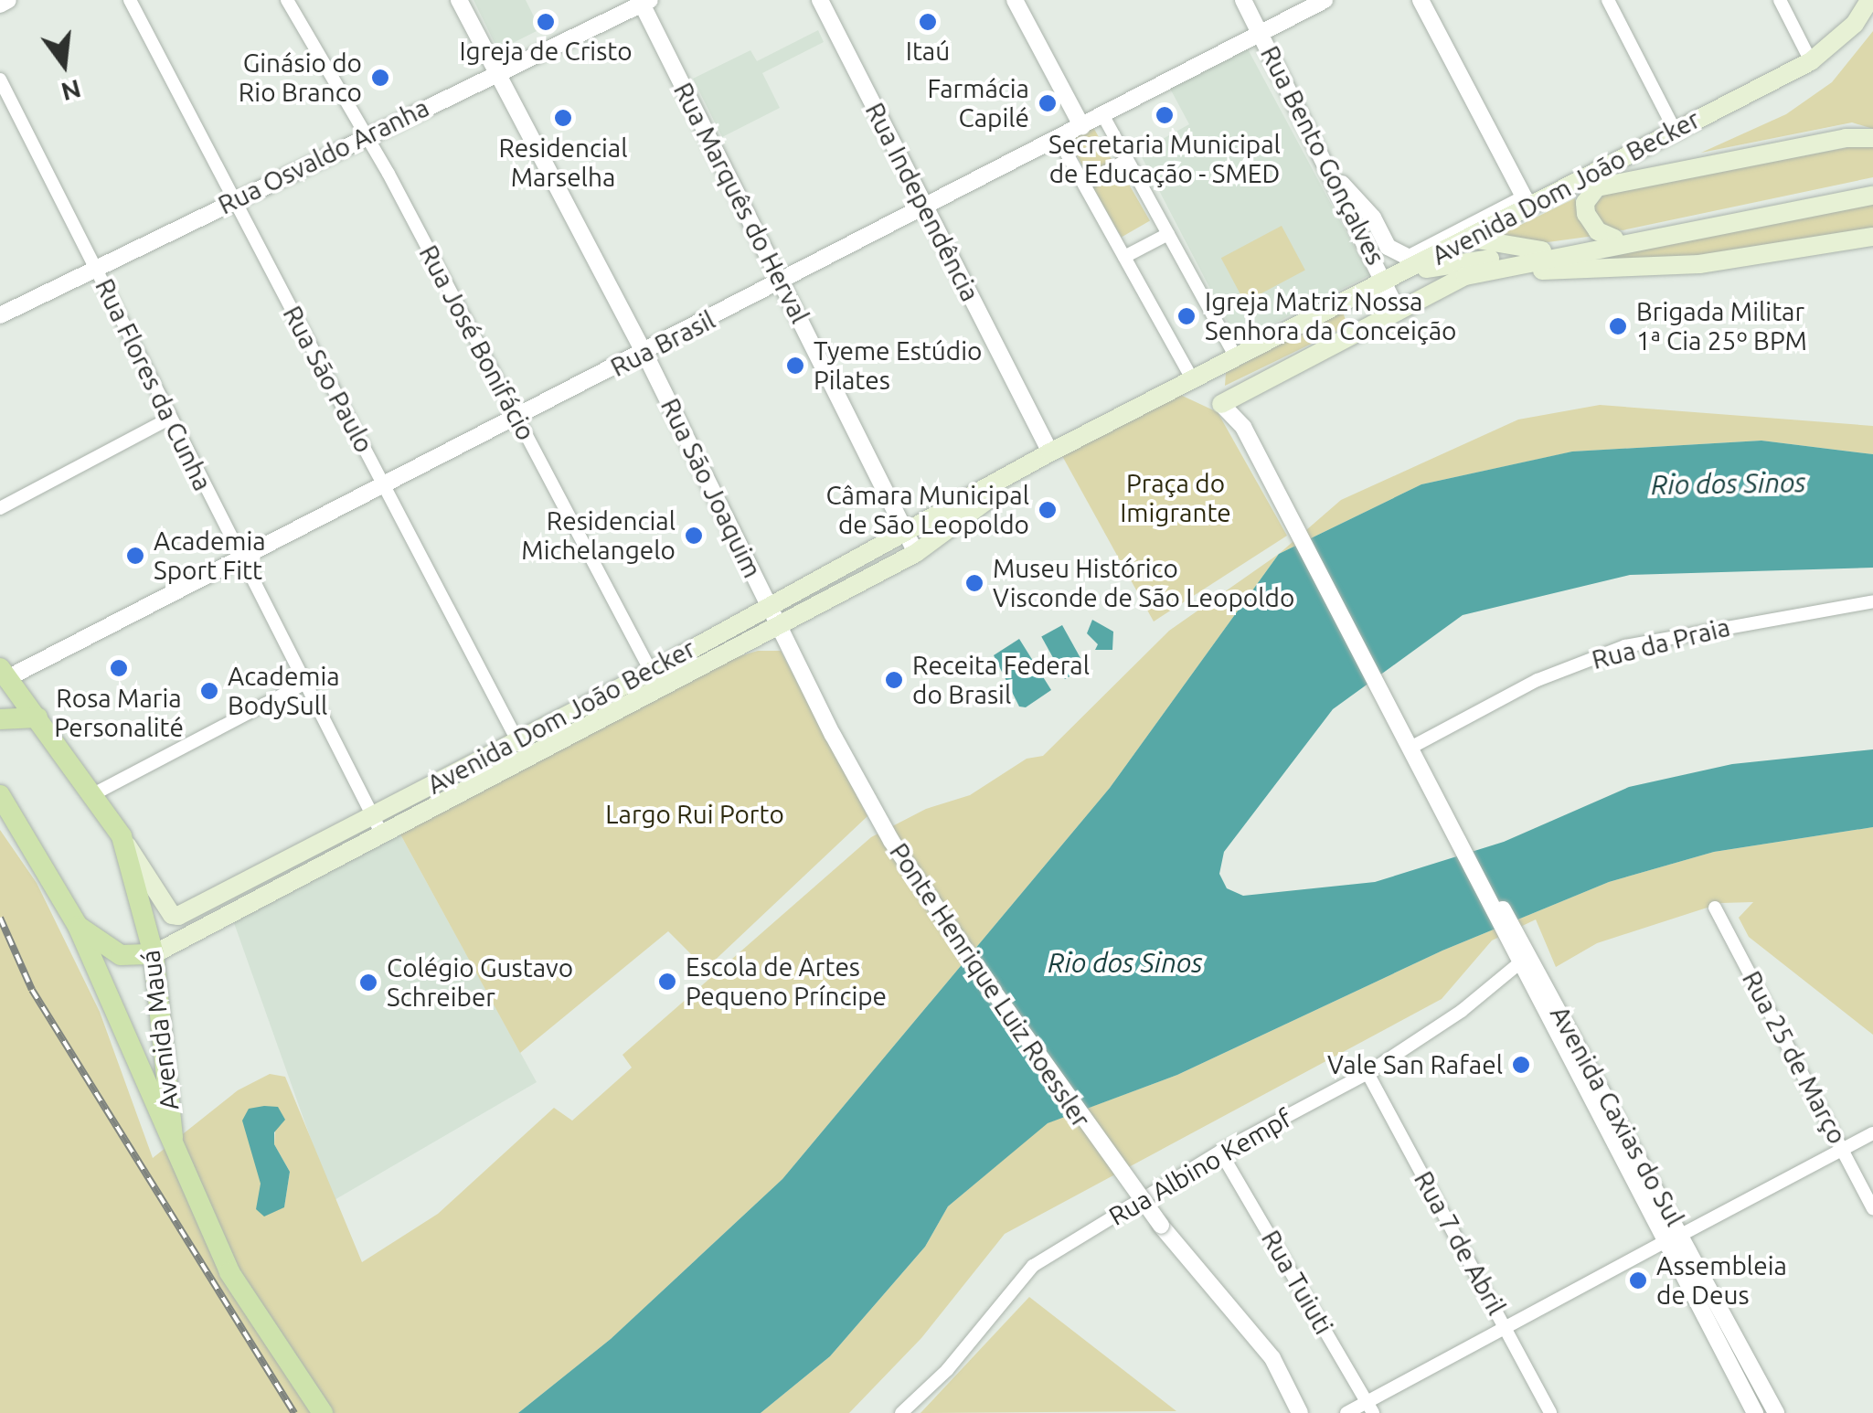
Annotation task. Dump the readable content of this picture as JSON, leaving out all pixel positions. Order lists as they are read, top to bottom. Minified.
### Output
{"streets":{"main road":["Avenida Dom João Becker","Avenida Mauá"],"street":["Rua Bento Gonçalves","Rua Osvaldo Aranha","Rua Independência","Rua Marquês do Herval","Rua José Bonifácio","Rua Brasil","Rua São Paulo","Rua Flores da Cunha","Rua São Joaquim","Rua da Praia","Ponte Henrique Luiz Roessler","Rua 25 de Março","Avenida Caxias do Sul","Rua Albino Kempf","Rua 7 de Abril","Rua Tuiuti"]},"crossings":[["Rua Bento Gonçalves","Avenida Dom João Becker"],["Rua Bento Gonçalves","Rua Brasil"],["Rua Osvaldo Aranha","Rua Marquês do Herval"],["Rua Osvaldo Aranha","Rua José Bonifácio"],["Rua Osvaldo Aranha","Rua São Paulo"],["Rua Osvaldo Aranha","Rua Flores da Cunha"],["Rua Osvaldo Aranha","Rua São Joaquim"],["Avenida Dom João Becker","Rua Independência"],["Avenida Dom João Becker","Rua Marquês do Herval"],["Avenida Dom João Becker","Rua José Bonifácio"],["Avenida Dom João Becker","Rua São Paulo"],["Avenida Dom João Becker","Rua Flores da Cunha"],["Avenida Dom João Becker","Rua São Joaquim"],["Avenida Dom João Becker","Avenida Mauá"],["Avenida Dom João Becker","Avenida Caxias do Sul"],["Rua Independência","Rua Brasil"],["Rua Marquês do Herval","Rua Brasil"],["Rua José Bonifácio","Rua Brasil"],["Rua Brasil","Rua São Paulo"],["Rua Brasil","Rua Flores da Cunha"],["Rua Brasil","Rua São Joaquim"],["Rua Brasil","Avenida Mauá"],["Rua São Joaquim","Ponte Henrique Luiz Roessler"],["Rua da Praia","Avenida Caxias do Sul"],["Avenida Caxias do Sul","Rua Albino Kempf"],["Rua Albino Kempf","Rua 7 de Abril"],["Rua Albino Kempf","Rua Tuiuti"]],"water":["Rio dos Sinos"],"parks":["Praça do Imigrante","Largo Rui Porto"],"places":["Igreja de Cristo","Itaú","Ginásio do Rio Branco","Farmácia Capilé","Secretaria Municipal de Educação - SMED","Residencial Marselha","Igreja Matriz Nossa Senhora da Conceição","Brigada Militar 1ª Cia 25º BPM","Tyeme Estúdio Pilates","Câmara Municipal de São Leopoldo","Residencial Michelangelo","Academia Sport Fitt","Museu Histórico Visconde de São Leopoldo","Rosa Maria Personalité","Receita Federal do Brasil","Academia BodySull","Escola de Artes Pequeno Príncipe","Colégio Gustavo Schreiber","Vale San Rafael","Assembleia de Deus"],"north":"bottom"}
